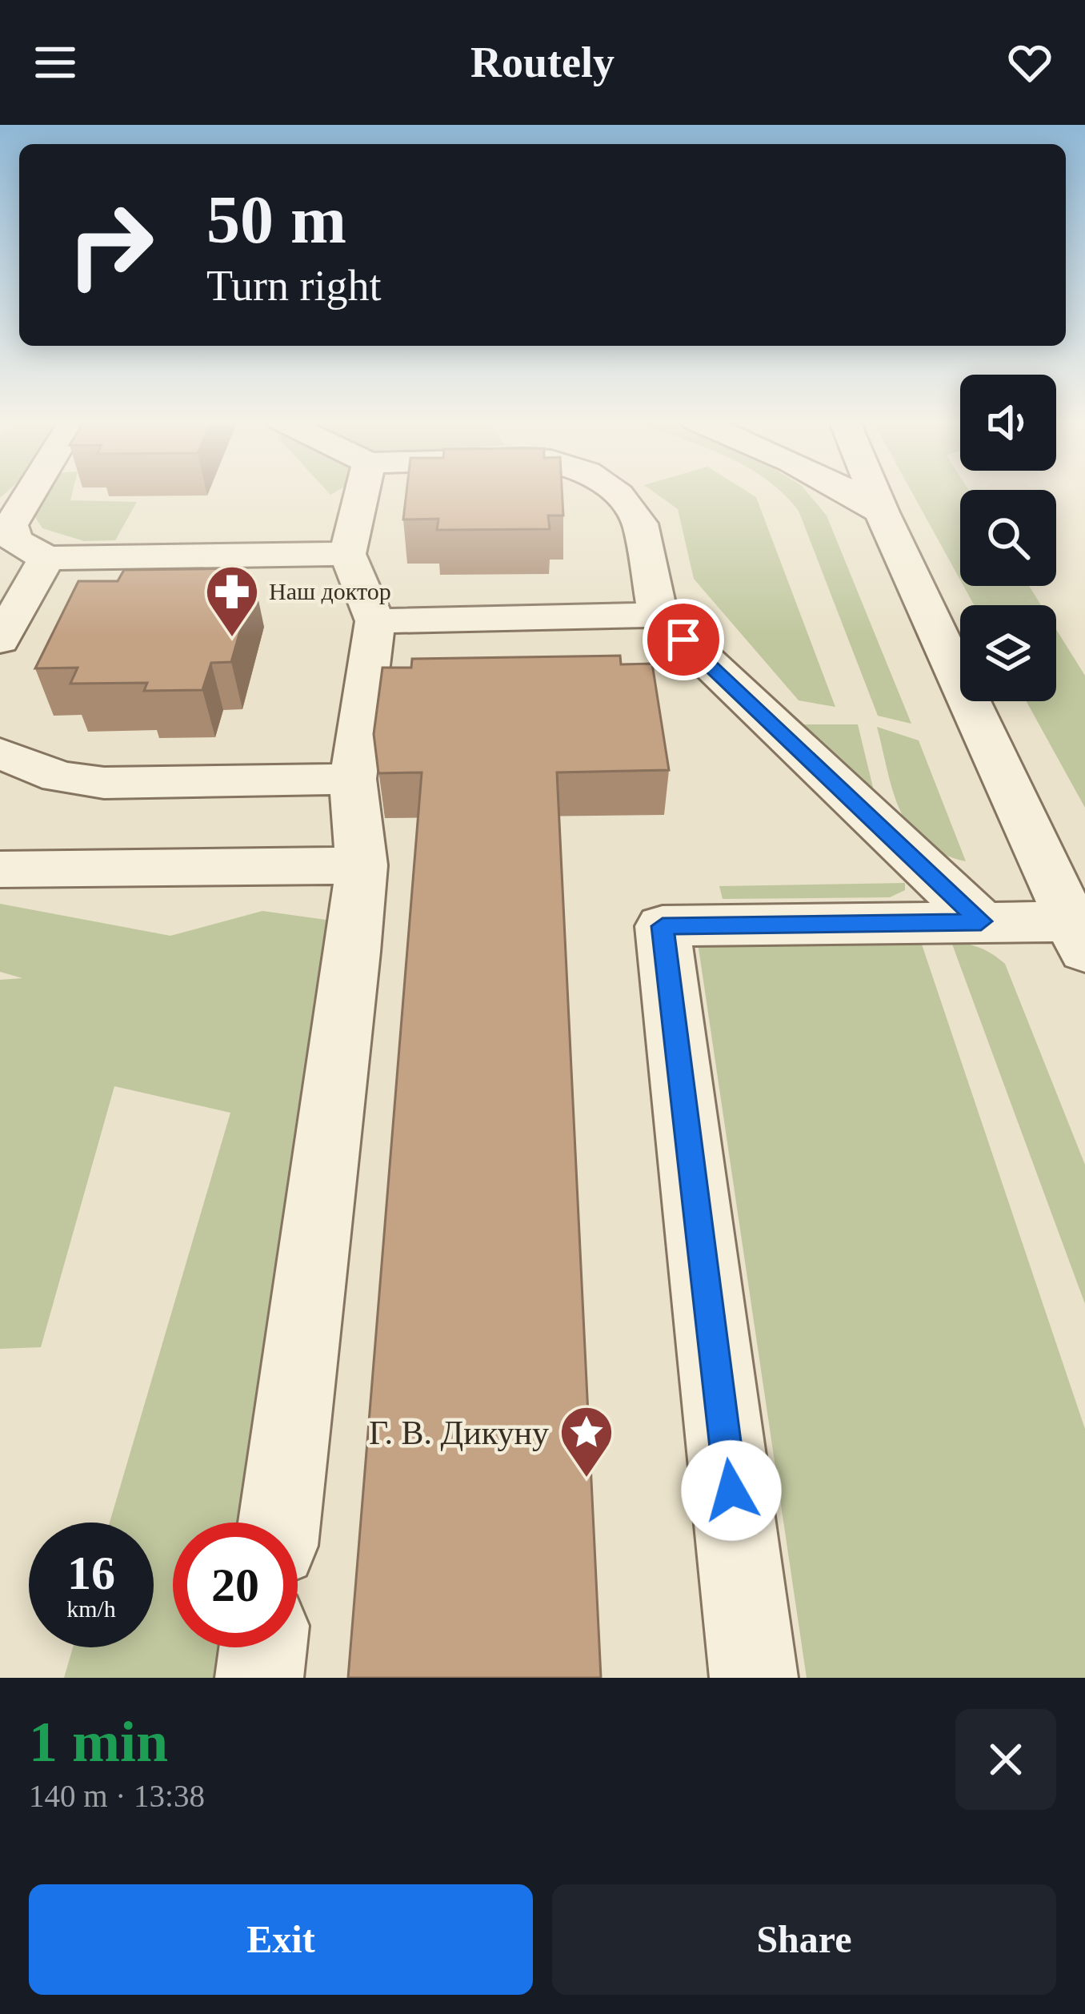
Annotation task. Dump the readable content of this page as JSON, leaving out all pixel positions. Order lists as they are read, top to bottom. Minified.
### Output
{"places":{"pharmacy":["Наш доктор"],"place":["Г. В. Дикуну"]},"page":{"header":"Routely","turn":["50 m","Turn right"],"speed":"16 km/h","limit":"20","heading":["1 min","140 m · 13:38"],"buttons":["Exit","Share"]}}
